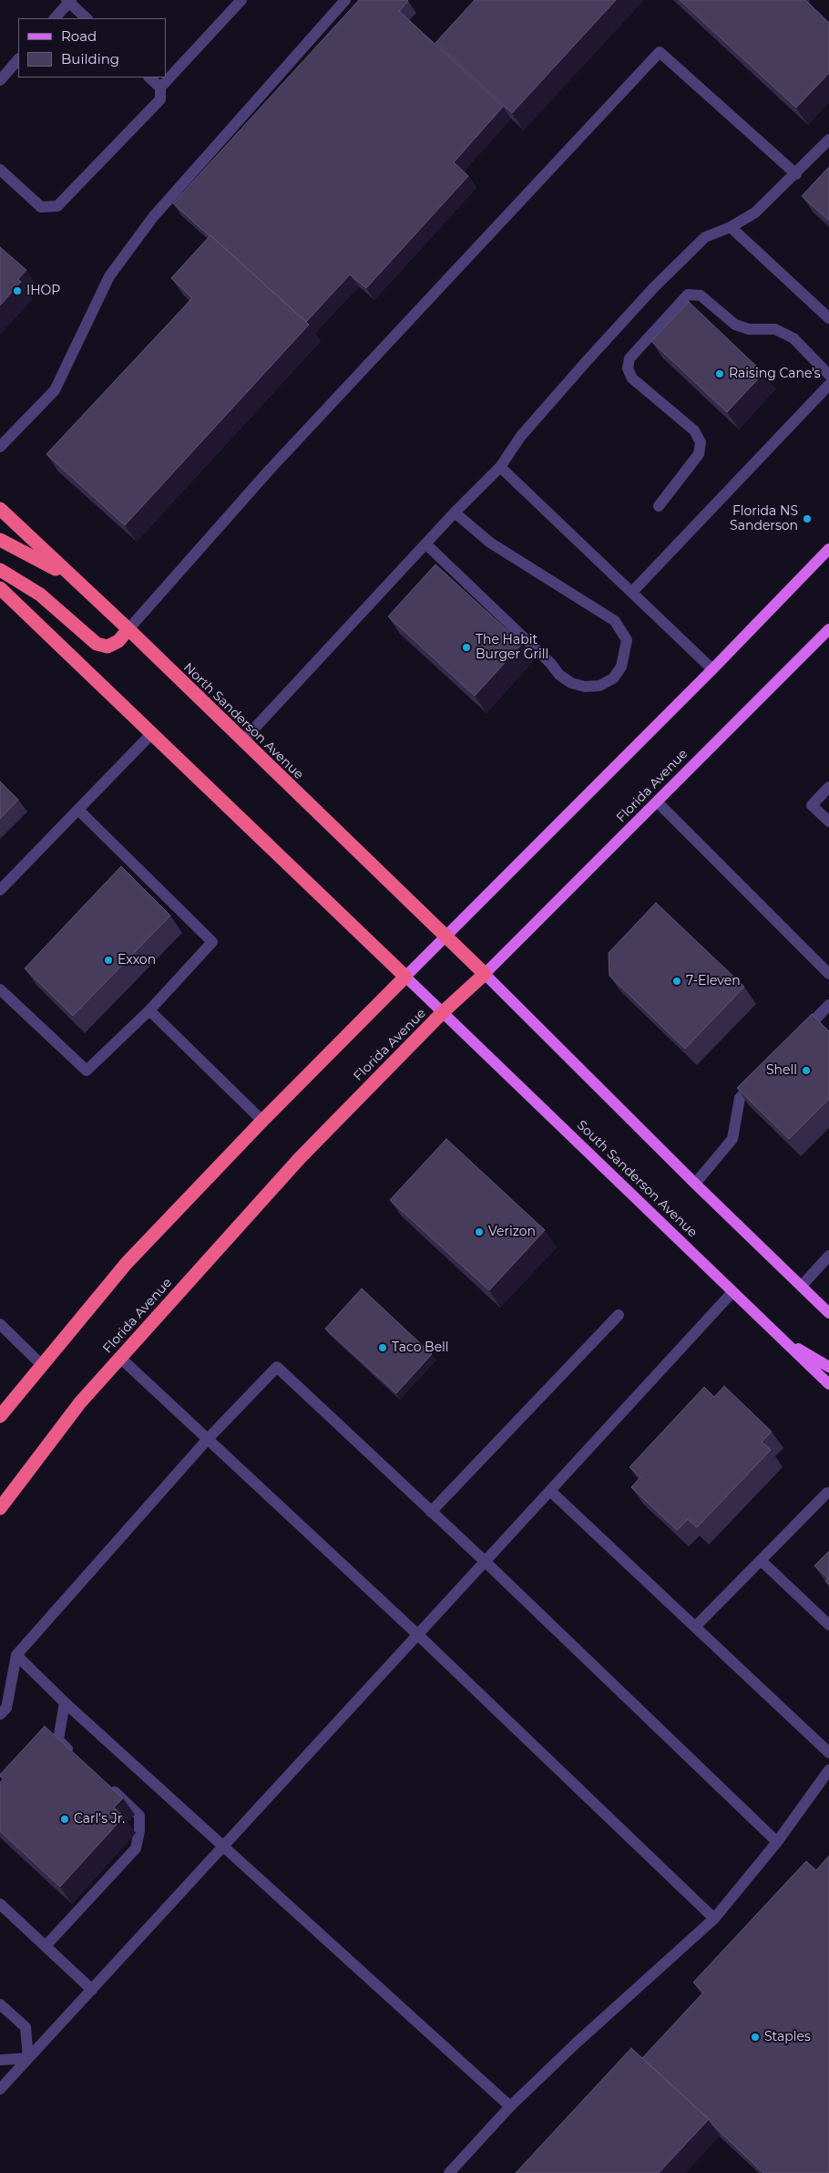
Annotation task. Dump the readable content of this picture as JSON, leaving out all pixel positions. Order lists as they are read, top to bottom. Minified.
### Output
{"streets":{"highway":["North Sanderson Avenue","Florida Avenue"],"main road":["South Sanderson Avenue"]},"crossings":[["North Sanderson Avenue","Florida Avenue"],["Florida Avenue","South Sanderson Avenue"]],"places":["IHOP","Raising Cane's","Florida NS Sanderson","The Habit Burger Grill","Exxon","7-Eleven","Shell","Verizon","Taco Bell","Carl's Jr.","Staples"],"legend":["Road","Building"]}
